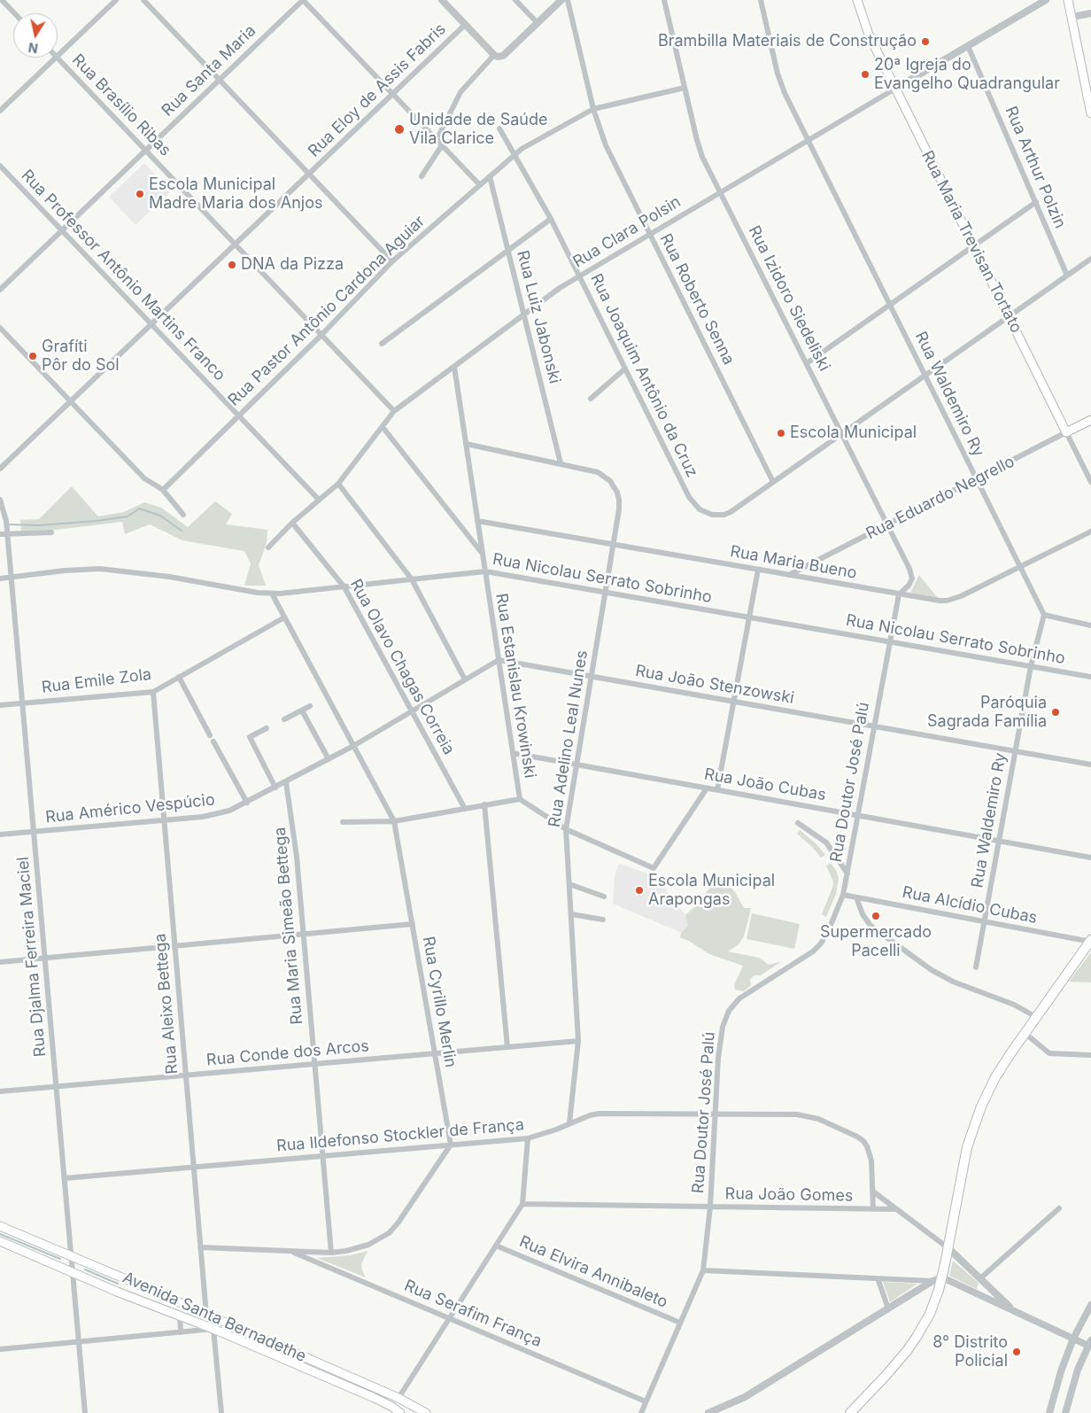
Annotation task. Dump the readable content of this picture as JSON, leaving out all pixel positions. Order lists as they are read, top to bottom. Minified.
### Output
{"streets":{"main road":["Rua Maria Trevisan Tortato","Rua Eduardo Negrello","Avenida Santa Bernadethe"],"street":["Rua Santa Maria","Rua Eloy de Assis Fabris","Rua Brasílio Ribas","Rua Arthur Polzin","Rua Clara Polsin","Rua Professor Antônio Martins Franco","Rua Izidoro Siedeliski","Rua Roberto Senna","Rua Pastor Antônio Cardona Aguiar","Rua Luiz Jabonski","Rua Joaquim Antônio da Cruz","Rua Waldemiro Ry","Rua Maria Bueno","Rua Nicolau Serrato Sobrinho","Rua Olavo Chagas Correia","Rua Emile Zola","Rua João Stenzowski","Rua Estanislau Krowinski","Rua Adelino Leal Nunes","Rua Doutor José Palú","Rua João Cubas","Rua Américo Vespúcio","Rua Alcídio Cubas","Rua Maria Simeão Bettega","Rua Djalma Ferreira Maciel","Rua Cyrillo Merlin","Rua Aleixo Bettega","Rua Conde dos Arcos","Rua Ildefonso Stockler de França","Rua João Gomes","Rua Elvira Annibaleto","Rua Serafim França"]},"crossings":[["Rua Santa Maria","Rua Brasílio Ribas"],["Rua Santa Maria","Rua Professor Antônio Martins Franco"],["Rua Eloy de Assis Fabris","Rua Brasílio Ribas"],["Rua Eloy de Assis Fabris","Rua Professor Antônio Martins Franco"],["Rua Brasílio Ribas","Rua Clara Polsin"],["Rua Brasílio Ribas","Rua Pastor Antônio Cardona Aguiar"],["Rua Arthur Polzin","Rua Clara Polsin"],["Rua Clara Polsin","Rua Maria Trevisan Tortato"],["Rua Clara Polsin","Rua Professor Antônio Martins Franco"],["Rua Clara Polsin","Rua Izidoro Siedeliski"],["Rua Clara Polsin","Rua Roberto Senna"],["Rua Clara Polsin","Rua Luiz Jabonski"],["Rua Clara Polsin","Rua Joaquim Antônio da Cruz"],["Rua Clara Polsin","Rua Waldemiro Ry"],["Rua Clara Polsin","Rua Olavo Chagas Correia"],["Rua Clara Polsin","Rua Estanislau Krowinski"],["Rua Maria Trevisan Tortato","Rua Eduardo Negrello"],["Rua Professor Antônio Martins Franco","Rua Pastor Antônio Cardona Aguiar"],["Rua Izidoro Siedeliski","Rua Pastor Antônio Cardona Aguiar"],["Rua Izidoro Siedeliski","Rua Eduardo Negrello"],["Rua Izidoro Siedeliski","Rua Maria Bueno"],["Rua Izidoro Siedeliski","Rua Doutor José Palú"],["Rua Roberto Senna","Rua Pastor Antônio Cardona Aguiar"],["Rua Roberto Senna","Rua Joaquim Antônio da Cruz"],["Rua Pastor Antônio Cardona Aguiar","Rua Luiz Jabonski"],["Rua Pastor Antônio Cardona Aguiar","Rua Joaquim Antônio da Cruz"],["Rua Luiz Jabonski","Rua Adelino Leal Nunes"],["Rua Waldemiro Ry","Rua Eduardo Negrello"],["Rua Waldemiro Ry","Rua Maria Bueno"],["Rua Waldemiro Ry","Rua Nicolau Serrato Sobrinho"],["Rua Waldemiro Ry","Rua João Stenzowski"],["Rua Waldemiro Ry","Rua João Cubas"],["Rua Waldemiro Ry","Rua Alcídio Cubas"],["Rua Eduardo Negrello","Rua Maria Bueno"],["Rua Maria Bueno","Rua Estanislau Krowinski"],["Rua Maria Bueno","Rua Adelino Leal Nunes"],["Rua Maria Bueno","Rua Doutor José Palú"],["Rua Nicolau Serrato Sobrinho","Rua Olavo Chagas Correia"],["Rua Nicolau Serrato Sobrinho","Rua Estanislau Krowinski"],["Rua Nicolau Serrato Sobrinho","Rua Adelino Leal Nunes"],["Rua Nicolau Serrato Sobrinho","Rua Doutor José Palú"],["Rua Nicolau Serrato Sobrinho","Rua Djalma Ferreira Maciel"],["Rua Nicolau Serrato Sobrinho","Rua Cyrillo Merlin"],["Rua Emile Zola","Rua Djalma Ferreira Maciel"],["Rua Emile Zola","Rua Cyrillo Merlin"],["Rua Emile Zola","Rua Aleixo Bettega"],["Rua João Stenzowski","Rua Estanislau Krowinski"],["Rua João Stenzowski","Rua Adelino Leal Nunes"],["Rua João Stenzowski","Rua Doutor José Palú"],["Rua Estanislau Krowinski","Rua João Cubas"],["Rua Adelino Leal Nunes","Rua João Cubas"],["Rua Adelino Leal Nunes","Rua Conde dos Arcos"],["Rua Adelino Leal Nunes","Rua Ildefonso Stockler de França"],["Rua Doutor José Palú","Rua João Cubas"],["Rua Doutor José Palú","Rua Alcídio Cubas"],["Rua Doutor José Palú","Rua Ildefonso Stockler de França"],["Rua Doutor José Palú","Rua João Gomes"],["Rua Doutor José Palú","Rua Elvira Annibaleto"],["Rua Doutor José Palú","Rua Serafim França"],["Rua Américo Vespúcio","Rua Maria Simeão Bettega"],["Rua Américo Vespúcio","Rua Djalma Ferreira Maciel"],["Rua Américo Vespúcio","Rua Cyrillo Merlin"],["Rua Américo Vespúcio","Rua Aleixo Bettega"],["Rua Maria Simeão Bettega","Rua Conde dos Arcos"],["Rua Maria Simeão Bettega","Rua Ildefonso Stockler de França"],["Rua Djalma Ferreira Maciel","Rua Conde dos Arcos"],["Rua Djalma Ferreira Maciel","Rua Ildefonso Stockler de França"],["Rua Djalma Ferreira Maciel","Avenida Santa Bernadethe"],["Rua Cyrillo Merlin","Rua Conde dos Arcos"],["Rua Cyrillo Merlin","Rua Ildefonso Stockler de França"],["Rua Aleixo Bettega","Rua Conde dos Arcos"],["Rua Aleixo Bettega","Rua Ildefonso Stockler de França"],["Rua Aleixo Bettega","Avenida Santa Bernadethe"],["Rua Ildefonso Stockler de França","Rua João Gomes"]],"places":["Brambilla Materiais de Construção","20ª Igreja do Evangelho Quadrangular","Unidade de Saúde Vila Clarice","Escola Municipal Madre Maria dos Anjos","DNA da Pizza","Grafíti Pôr do Sol","Escola Municipal","Paróquia Sagrada Família","Escola Municipal Arapongas","Supermercado Pacelli","8° Distrito Policial"],"north":"bottom"}
